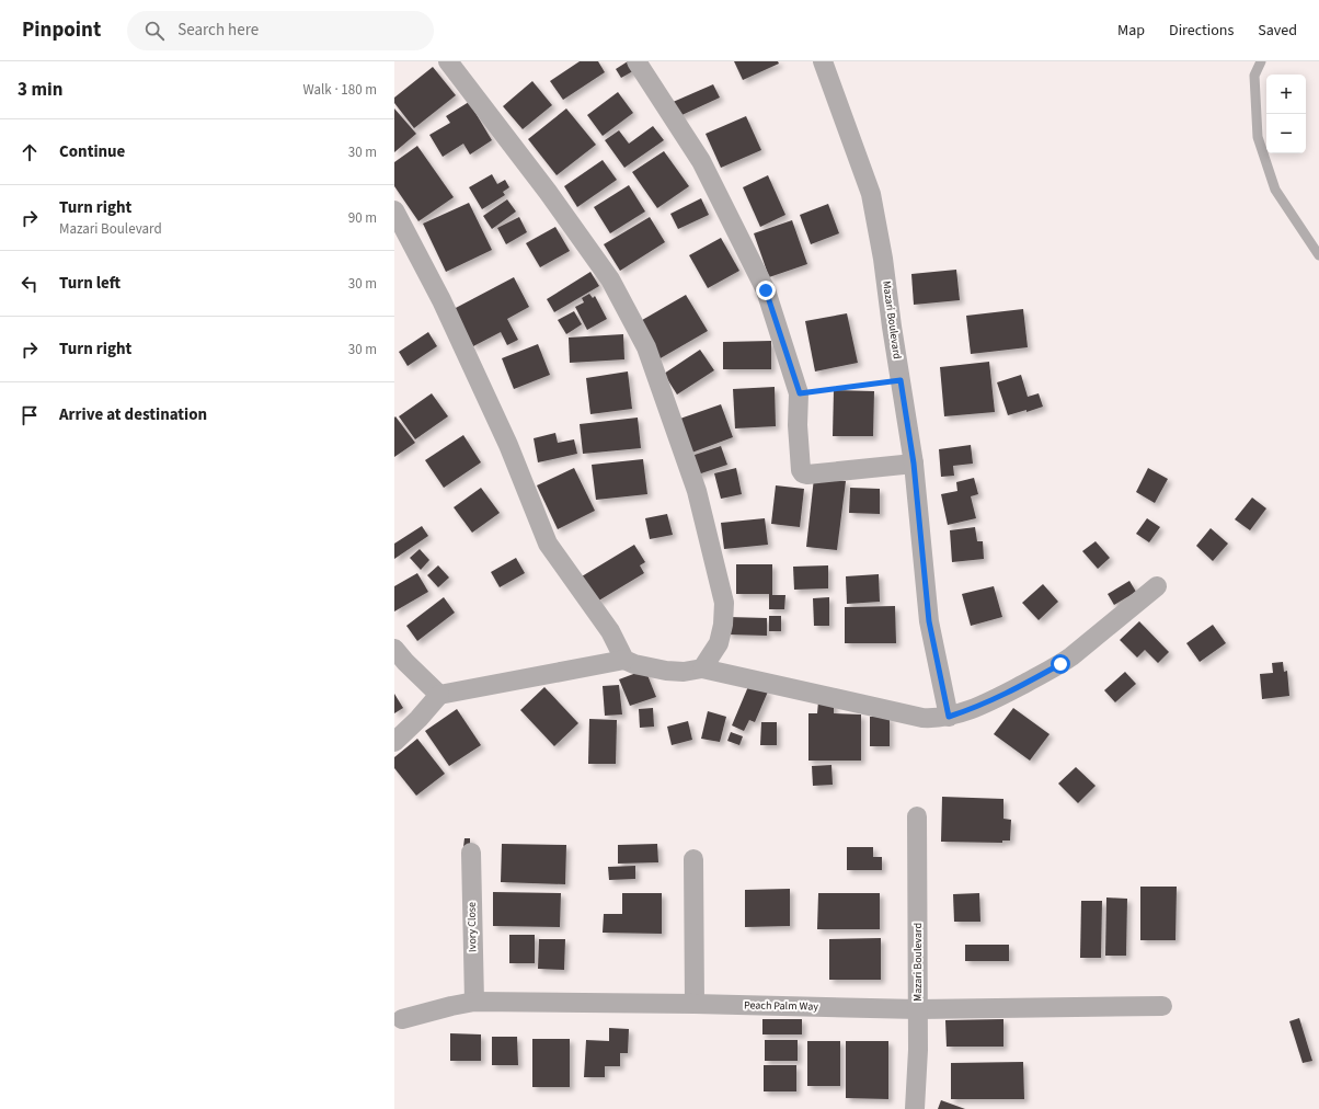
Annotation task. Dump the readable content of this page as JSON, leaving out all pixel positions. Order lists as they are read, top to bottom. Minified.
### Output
{"streets":{"street":["Mazari Boulevard","Ivory Close","Peach Palm Way"]},"crossings":[["Mazari Boulevard","Peach Palm Way"],["Ivory Close","Peach Palm Way"]],"page":{"header":"Pinpoint","search":"Search here","nav":["Map","Directions","Saved"],"heading":["3 min","Walk · 180 m"],"map_buttons":["+","−"],"list":[["Continue","30 m"],["Turn right","Mazari Boulevard","90 m"],["Turn left","30 m"],["Turn right","30 m"],"Arrive at destination"]}}
